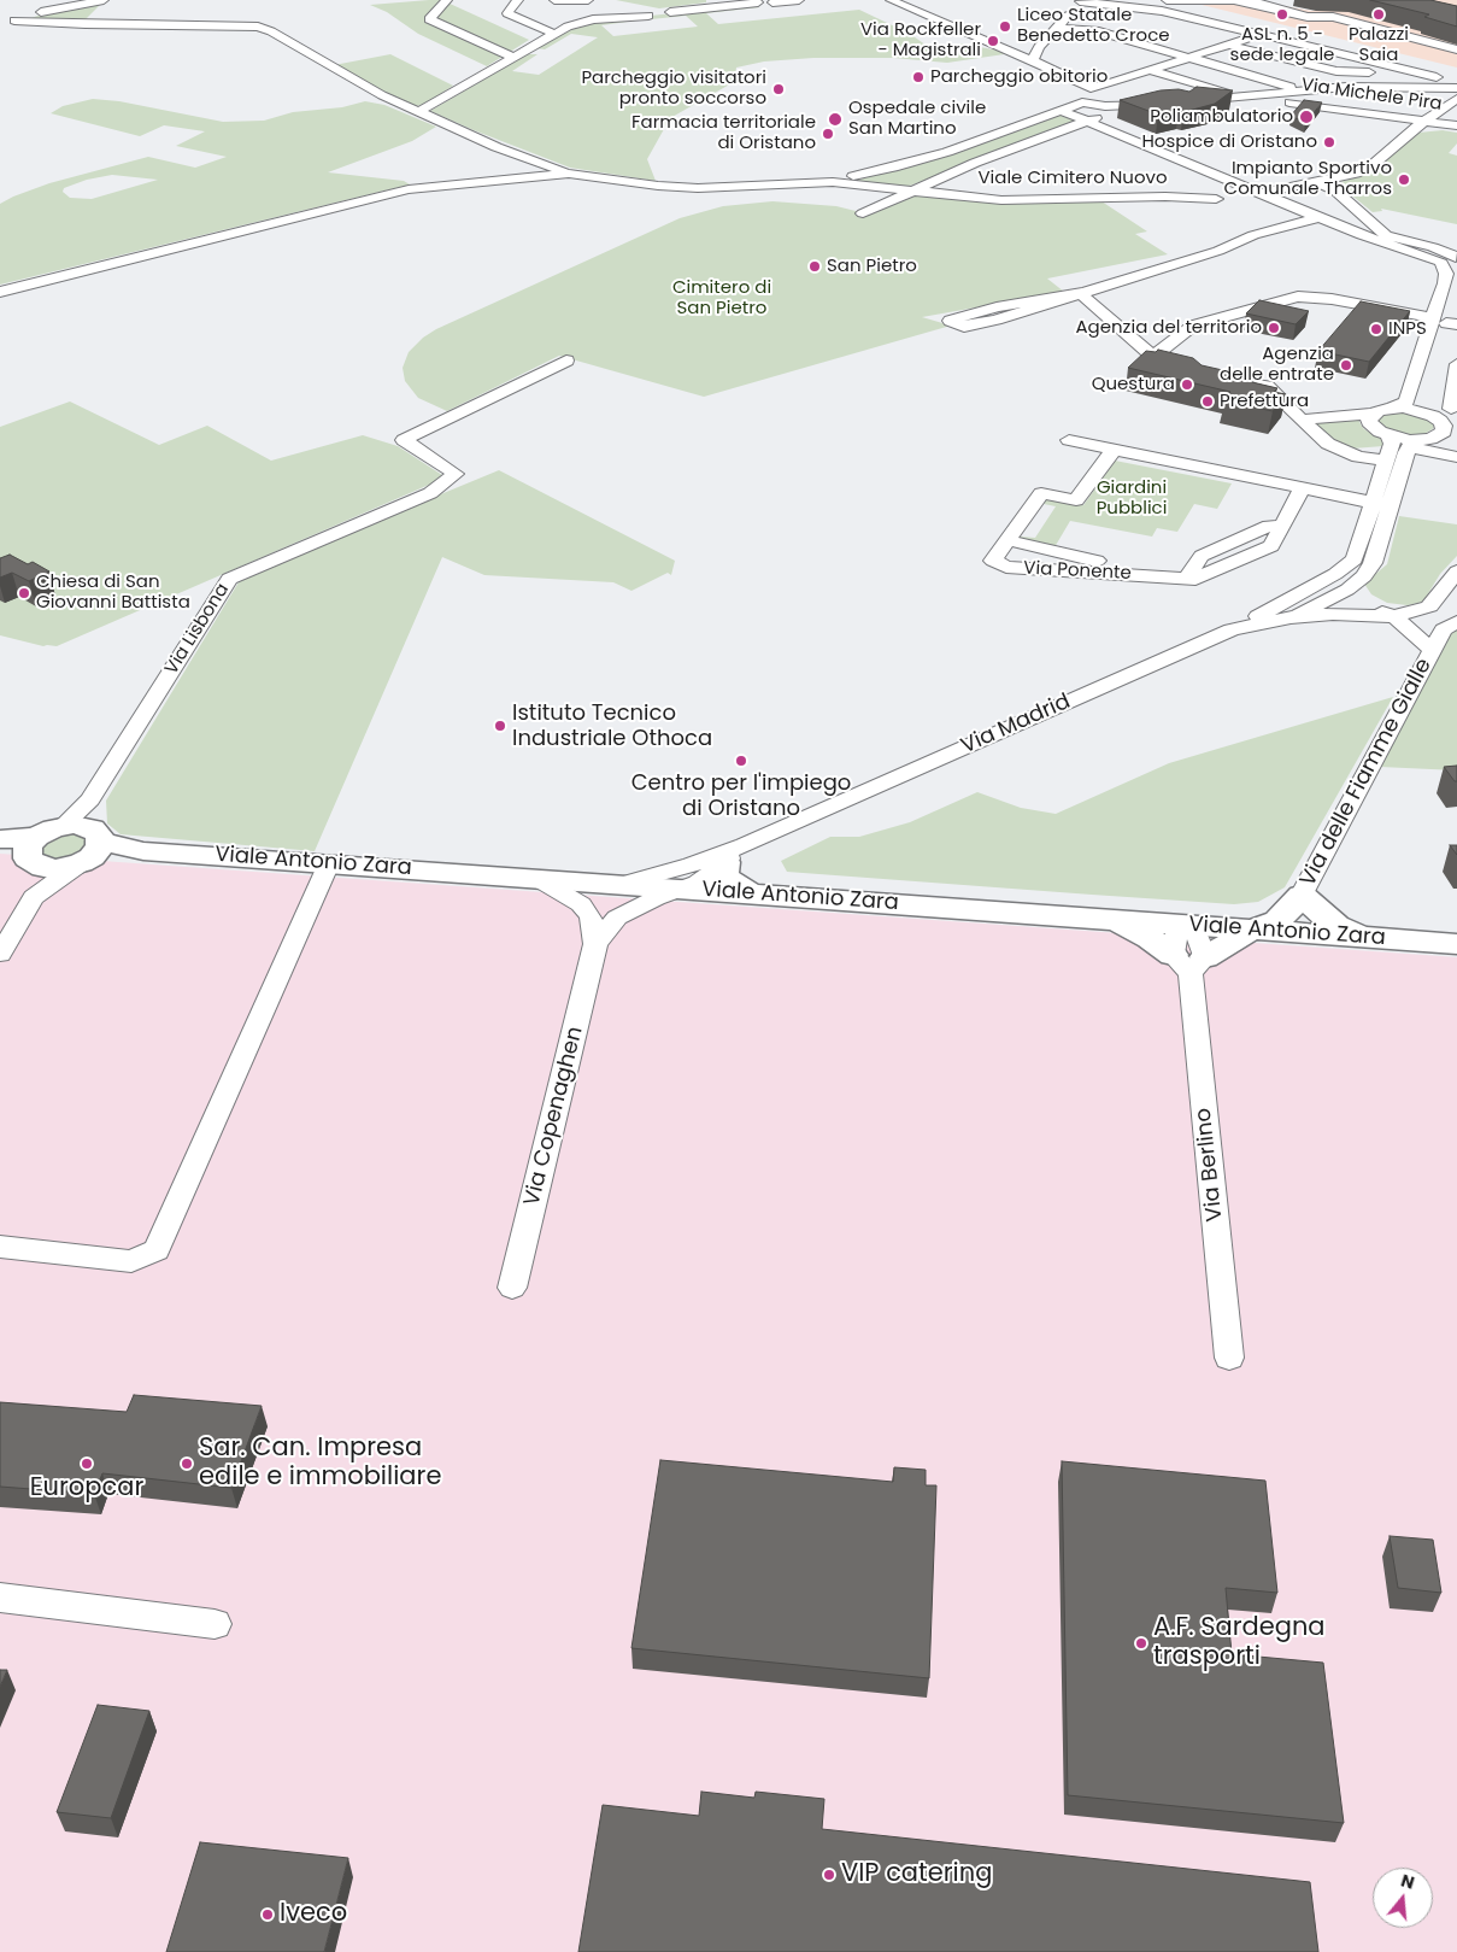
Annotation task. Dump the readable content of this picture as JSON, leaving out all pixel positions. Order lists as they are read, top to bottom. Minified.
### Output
{"streets":{"main road":["Viale Antonio Zara"],"street":["Via Michele Pira","Viale Cimitero Nuovo","Via Ponente","Via Lisbona","Via Madrid","Via delle Fiamme Gialle","Via Copenaghen","Via Berlino"]},"crossings":[["Via Michele Pira","Viale Cimitero Nuovo"],["Via Madrid","Viale Antonio Zara"],["Via Madrid","Via Copenaghen"],["Viale Antonio Zara","Via Copenaghen"],["Viale Antonio Zara","Via Berlino"]],"parks":["Cimitero di San Pietro","Giardini Pubblici"],"places":["ASL n. 5 - sede legale","Palazzi Saia","Liceo Statale Benedetto Croce","Via Rockfeller - Magistrali","Parcheggio obitorio","Parcheggio visitatori pronto soccorso","Poliambulatorio","Ospedale civile San Martino","Farmacia territoriale di Oristano","Hospice di Oristano","Impianto Sportivo Comunale Tharros","San Pietro","Agenzia del territorio","INPS","Agenzia delle entrate","Questura","Prefettura","Chiesa di San Giovanni Battista","Istituto Tecnico Industriale Othoca","Centro per l'impiego di Oristano","Europcar","Sar. Can. Impresa edile e immobiliare","A.F. Sardegna trasporti","VIP catering","Iveco"],"north":"top"}
